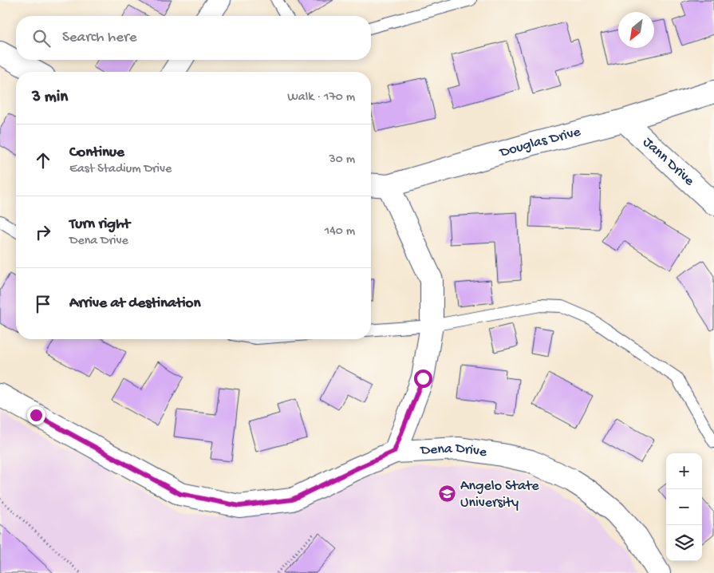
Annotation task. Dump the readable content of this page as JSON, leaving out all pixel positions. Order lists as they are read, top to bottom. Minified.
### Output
{"streets":{"street":["Douglas Drive","Jann Drive","Dena Drive"]},"crossings":[["Douglas Drive","Jann Drive"]],"places":{"school or university":["Angelo State University"]},"north":"bottom left","page":{"search":"Search here","heading":["3 min","Walk · 170 m"],"list":[["Continue","East Stadium Drive","30 m"],["Turn right","Dena Drive","140 m"],"Arrive at destination"],"map_buttons":["+","−"]}}
